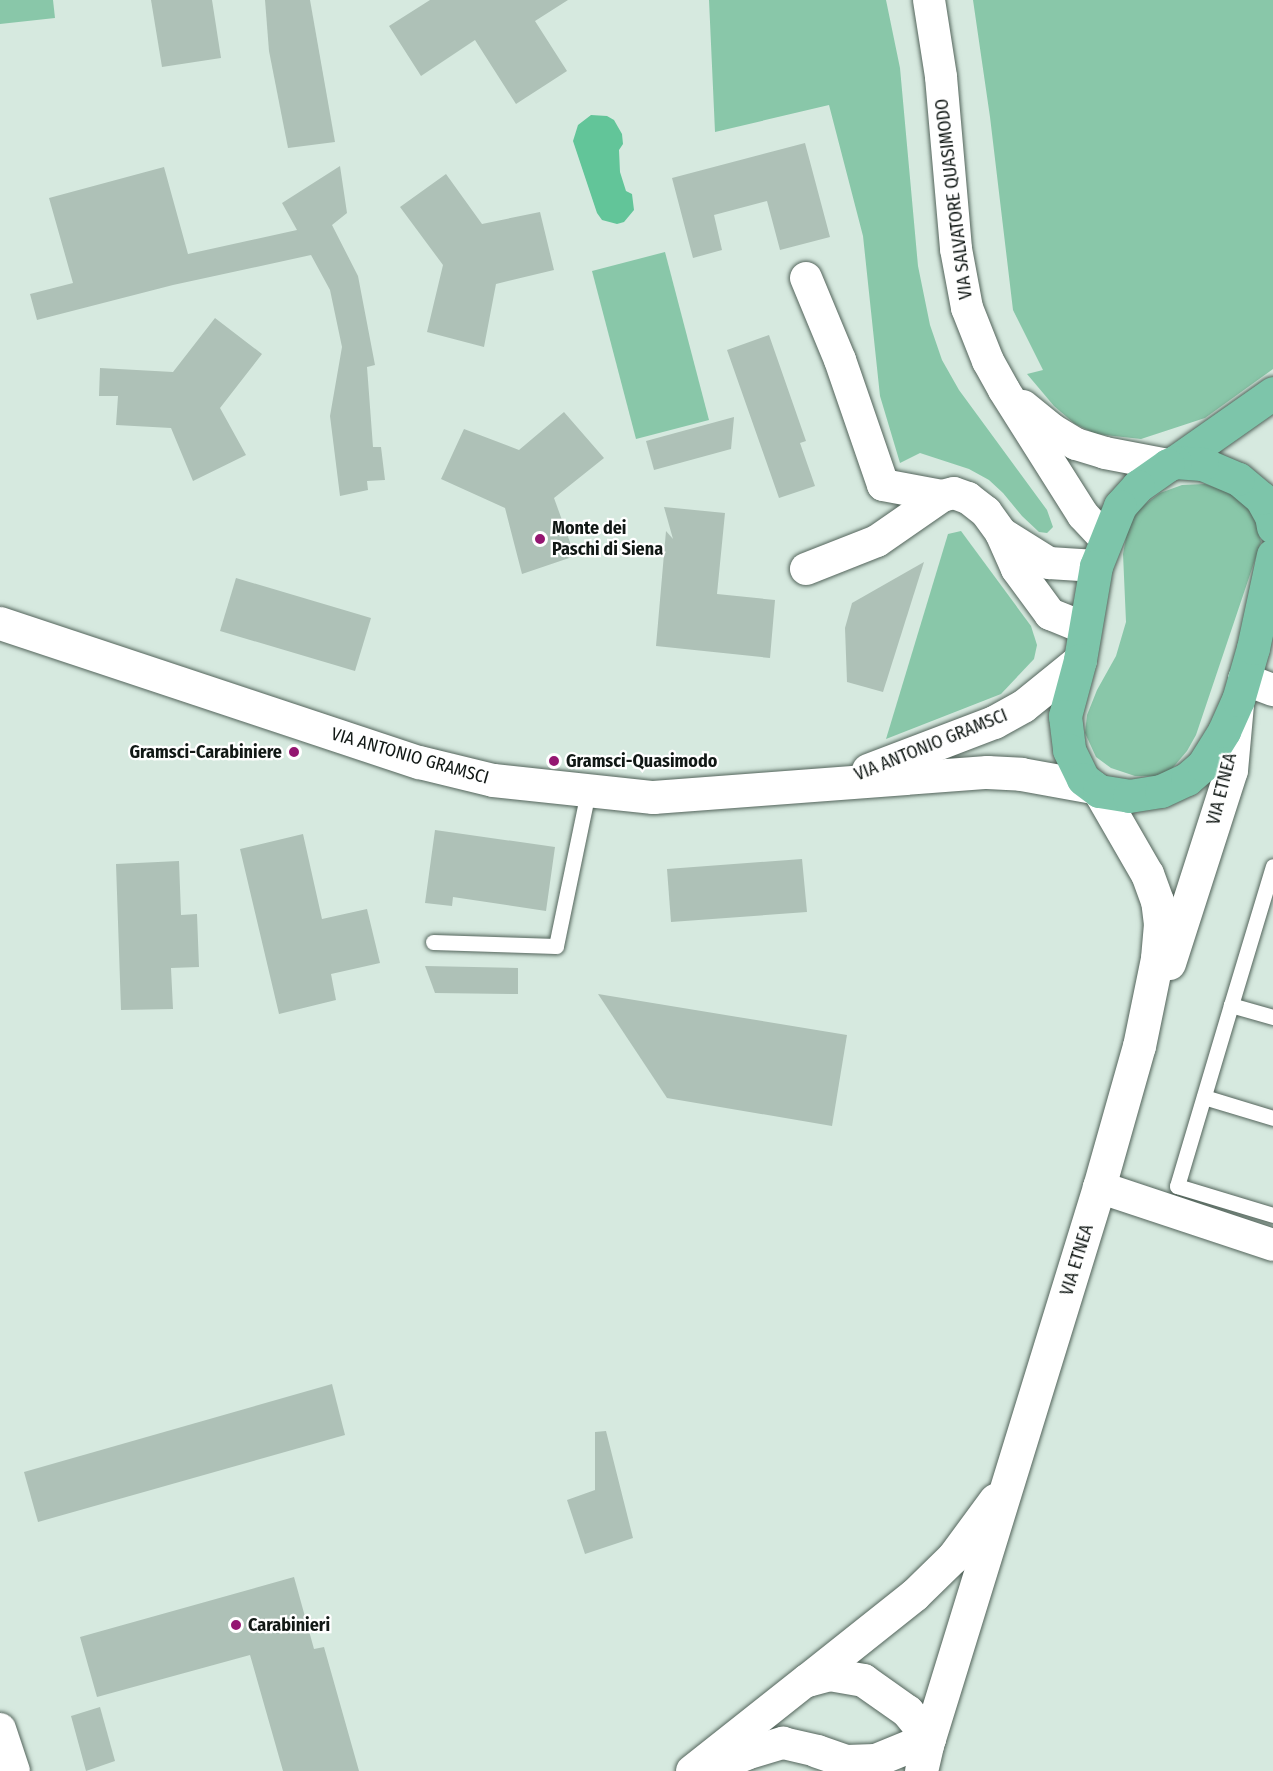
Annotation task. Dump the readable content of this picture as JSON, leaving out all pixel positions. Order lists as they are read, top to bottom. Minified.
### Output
{"streets":{"main road":["VIA ANTONIO GRAMSCI","VIA ETNEA"],"street":["VIA SALVATORE QUASIMODO"]},"crossings":[["VIA ANTONIO GRAMSCI","VIA ETNEA"]],"places":["Monte dei Paschi di Siena","Gramsci-Carabiniere","Gramsci-Quasimodo","Carabinieri"]}
